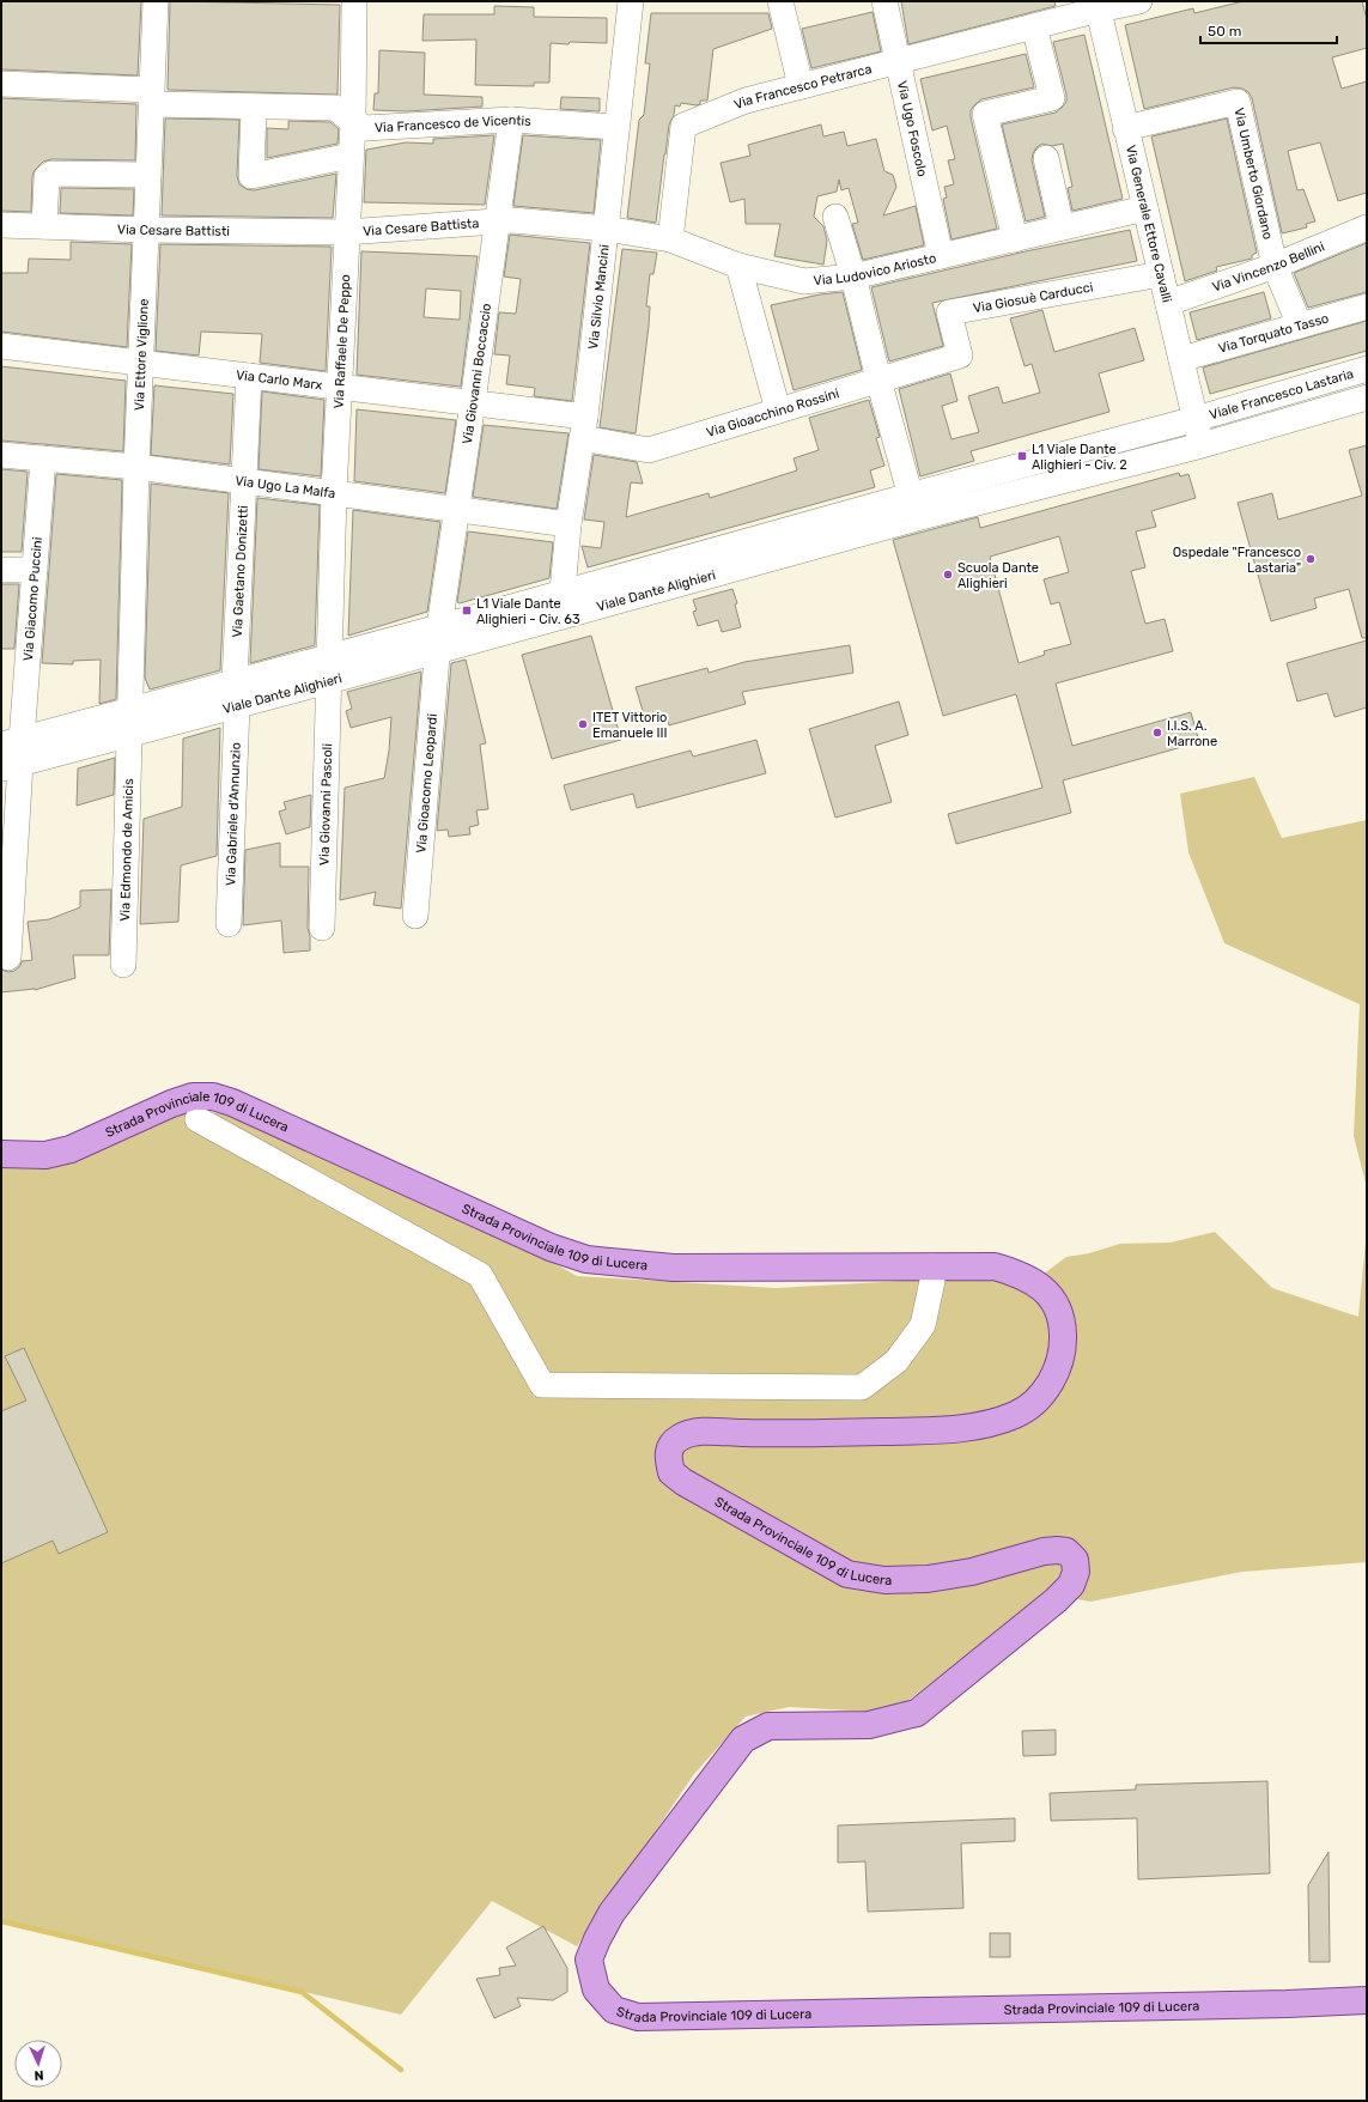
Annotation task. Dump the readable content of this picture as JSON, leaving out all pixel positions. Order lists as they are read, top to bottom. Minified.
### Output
{"streets":{"main road":["Strada Provinciale 109 di Lucera"],"street":["Via Francesco Petrarca","Via Francesco de Vicentis","Via Ugo Foscolo","Via Umberto Giordano","Via Generale Ettore Cavalli","Via Cesare Battista","Via Cesare Battisti","Via Vincenzo Bellini","Via Ludovico Ariosto","Via Silvio Mancini","Via Giosuè Carducci","Via Torquato Tasso","Via Raffaele De Peppo","Via Ettore Viglione","Via Giovanni Boccaccio","Via Carlo Marx","Viale Francesco Lastaria","Via Gioacchino Rossini","Via Ugo La Malfa","Via Gaetano Donizetti","Viale Dante Alighieri","Via Giacomo Puccini","Via Gioacomo Leopardi","Via Giovanni Pascoli","Via Gabriele d'Annunzio","Via Edmondo de Amicis"]},"crossings":[["Via Francesco Petrarca","Via Ugo Foscolo"],["Via Francesco Petrarca","Via Generale Ettore Cavalli"],["Via Francesco Petrarca","Via Ludovico Ariosto"],["Via Francesco de Vicentis","Via Silvio Mancini"],["Via Francesco de Vicentis","Via Raffaele De Peppo"],["Via Francesco de Vicentis","Via Ettore Viglione"],["Via Francesco de Vicentis","Via Giovanni Boccaccio"],["Via Ugo Foscolo","Via Ludovico Ariosto"],["Via Umberto Giordano","Via Generale Ettore Cavalli"],["Via Umberto Giordano","Via Vincenzo Bellini"],["Via Umberto Giordano","Via Torquato Tasso"],["Via Generale Ettore Cavalli","Via Vincenzo Bellini"],["Via Generale Ettore Cavalli","Via Ludovico Ariosto"],["Via Generale Ettore Cavalli","Via Giosuè Carducci"],["Via Generale Ettore Cavalli","Via Torquato Tasso"],["Via Generale Ettore Cavalli","Viale Francesco Lastaria"],["Via Generale Ettore Cavalli","Viale Dante Alighieri"],["Via Cesare Battista","Via Cesare Battisti"],["Via Cesare Battista","Via Ludovico Ariosto"],["Via Cesare Battista","Via Silvio Mancini"],["Via Cesare Battista","Via Raffaele De Peppo"],["Via Cesare Battista","Via Giovanni Boccaccio"],["Via Cesare Battisti","Via Raffaele De Peppo"],["Via Cesare Battisti","Via Ettore Viglione"],["Via Ludovico Ariosto","Via Silvio Mancini"],["Via Silvio Mancini","Via Carlo Marx"],["Via Silvio Mancini","Via Gioacchino Rossini"],["Via Silvio Mancini","Via Ugo La Malfa"],["Via Silvio Mancini","Viale Dante Alighieri"],["Via Giosuè Carducci","Via Gioacchino Rossini"],["Via Raffaele De Peppo","Via Carlo Marx"],["Via Raffaele De Peppo","Via Ugo La Malfa"],["Via Raffaele De Peppo","Viale Dante Alighieri"],["Via Raffaele De Peppo","Via Giovanni Pascoli"],["Via Ettore Viglione","Via Carlo Marx"],["Via Ettore Viglione","Via Ugo La Malfa"],["Via Ettore Viglione","Viale Dante Alighieri"],["Via Ettore Viglione","Via Edmondo de Amicis"],["Via Giovanni Boccaccio","Via Carlo Marx"],["Via Giovanni Boccaccio","Via Ugo La Malfa"],["Via Giovanni Boccaccio","Viale Dante Alighieri"],["Via Giovanni Boccaccio","Via Gioacomo Leopardi"],["Via Carlo Marx","Via Gioacchino Rossini"],["Via Carlo Marx","Via Gaetano Donizetti"],["Viale Francesco Lastaria","Viale Dante Alighieri"],["Via Ugo La Malfa","Via Gaetano Donizetti"],["Via Ugo La Malfa","Via Giacomo Puccini"],["Via Gaetano Donizetti","Viale Dante Alighieri"],["Via Gaetano Donizetti","Via Gabriele d'Annunzio"],["Viale Dante Alighieri","Via Giacomo Puccini"],["Viale Dante Alighieri","Via Gioacomo Leopardi"],["Viale Dante Alighieri","Via Giovanni Pascoli"],["Viale Dante Alighieri","Via Gabriele d'Annunzio"],["Viale Dante Alighieri","Via Edmondo de Amicis"]],"places":{"transit":["L1 Viale Dante Alighieri - Civ. 2","L1 Viale Dante Alighieri - Civ. 63"],"other":["Ospedale \"Francesco Lastaria\"","Scuola Dante Alighieri","ITET Vittorio Emanuele III","I.I.S. A. Marrone"]},"scale_bar":"50 m","north":"bottom"}
